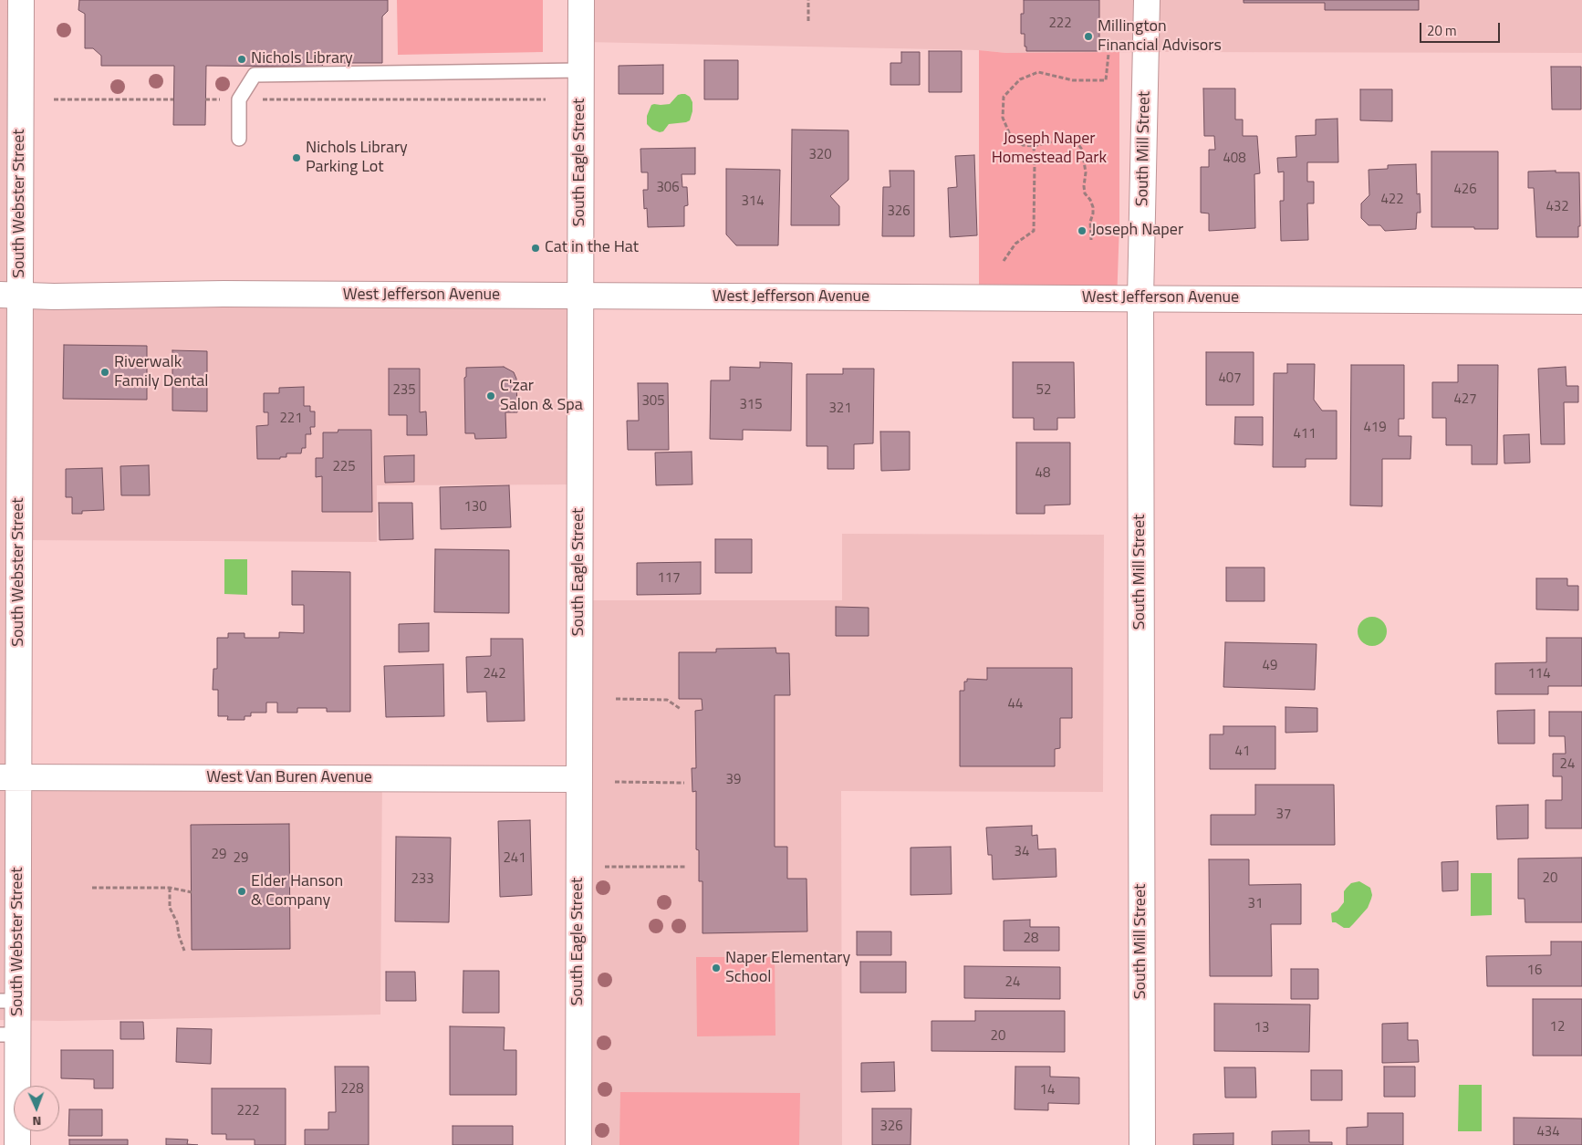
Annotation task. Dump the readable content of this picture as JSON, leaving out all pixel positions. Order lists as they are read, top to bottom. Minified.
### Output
{"streets":{"street":["South Mill Street","South Eagle Street","South Webster Street","West Jefferson Avenue","West Van Buren Avenue"]},"crossings":[["South Mill Street","West Jefferson Avenue"],["South Eagle Street","West Jefferson Avenue"],["South Eagle Street","West Van Buren Avenue"],["South Webster Street","West Jefferson Avenue"],["South Webster Street","West Van Buren Avenue"]],"parks":["Joseph Naper Homestead Park"],"places":["Millington Financial Advisors","Nichols Library","Nichols Library Parking Lot","Joseph Naper","Cat in the Hat","Riverwalk Family Dental","C'zar Salon & Spa","Elder Hanson & Company","Naper Elementary School"],"house_numbers":["222","320","408","306","426","422","314","432","326","407","235","52","427","305","315","321","221","419","411","225","48","130","117","49","242","114","44","41","24","39","37","34","29","29","241","20","233","31","28","16","24","12","13","20","228","14","222","326","434"],"scale_bar":"20 m","north":"bottom"}
